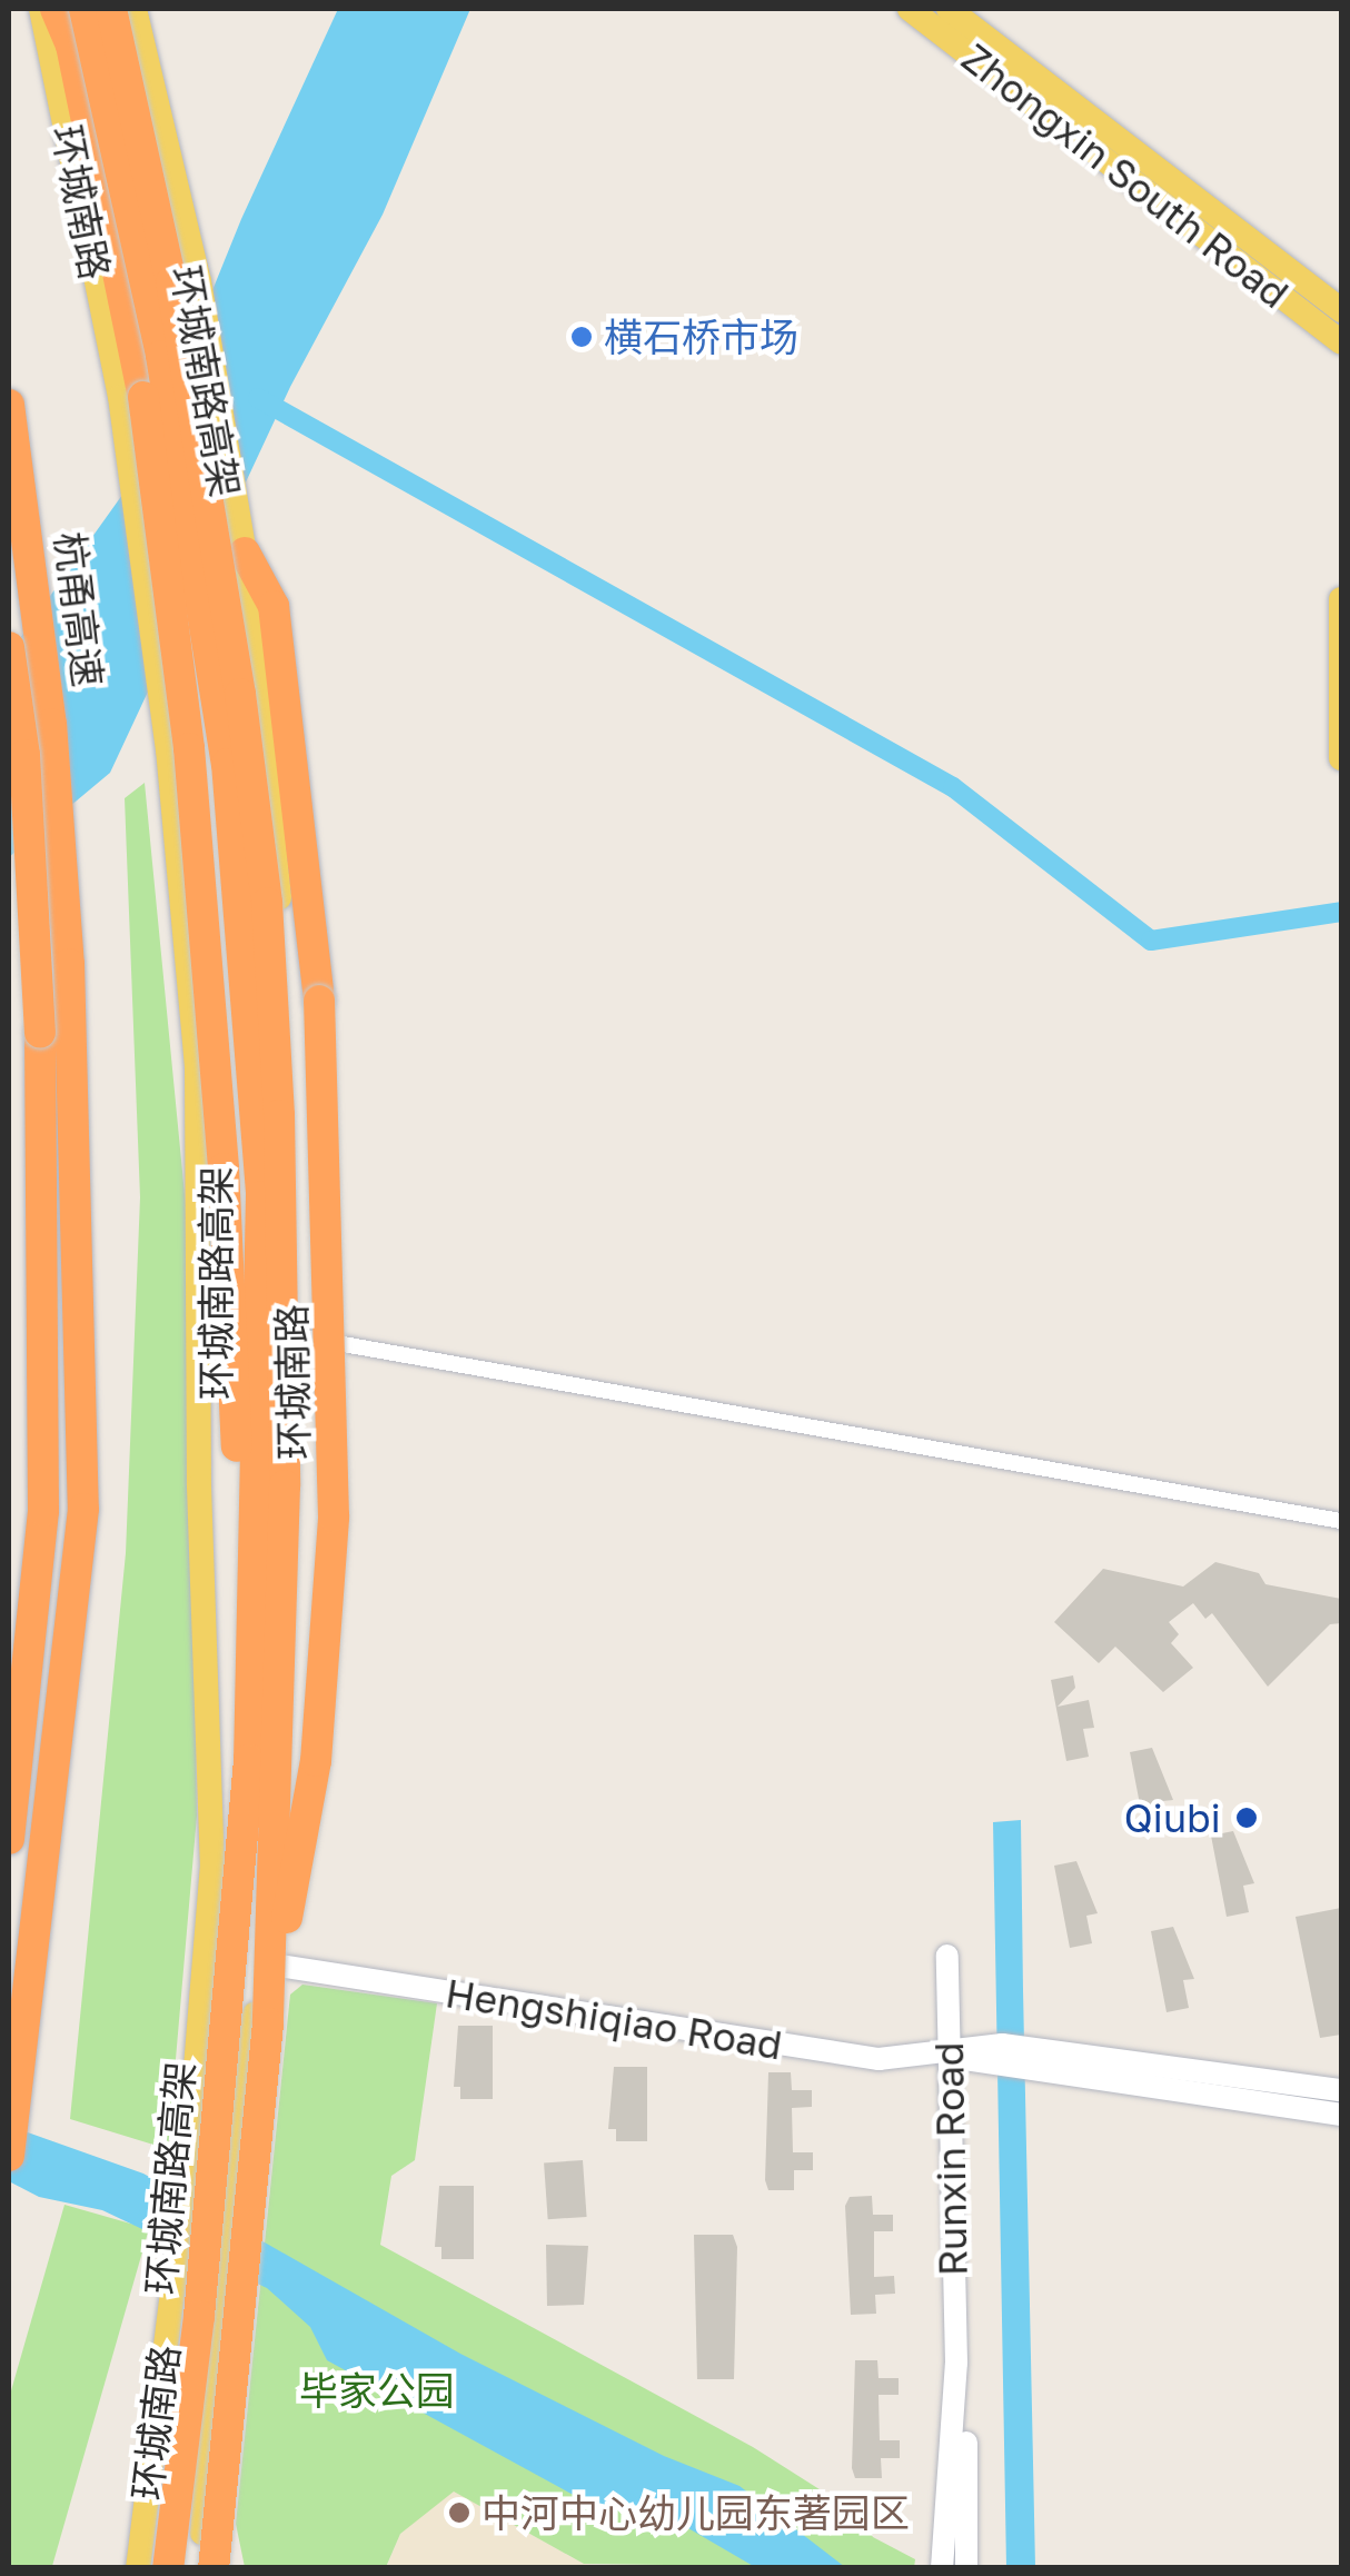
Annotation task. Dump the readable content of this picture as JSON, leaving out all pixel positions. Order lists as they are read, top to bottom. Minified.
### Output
{"streets":{"highway":["环城南路高架","杭甬高速"],"main road":["Zhongxin South Road","环城南路","Hengshiqiao Road","Runxin Road"]},"crossings":[["Hengshiqiao Road","Runxin Road"]],"parks":["毕家公园"],"places":["横石桥市场","Qiubi","中河中心幼儿园东著园区"]}
